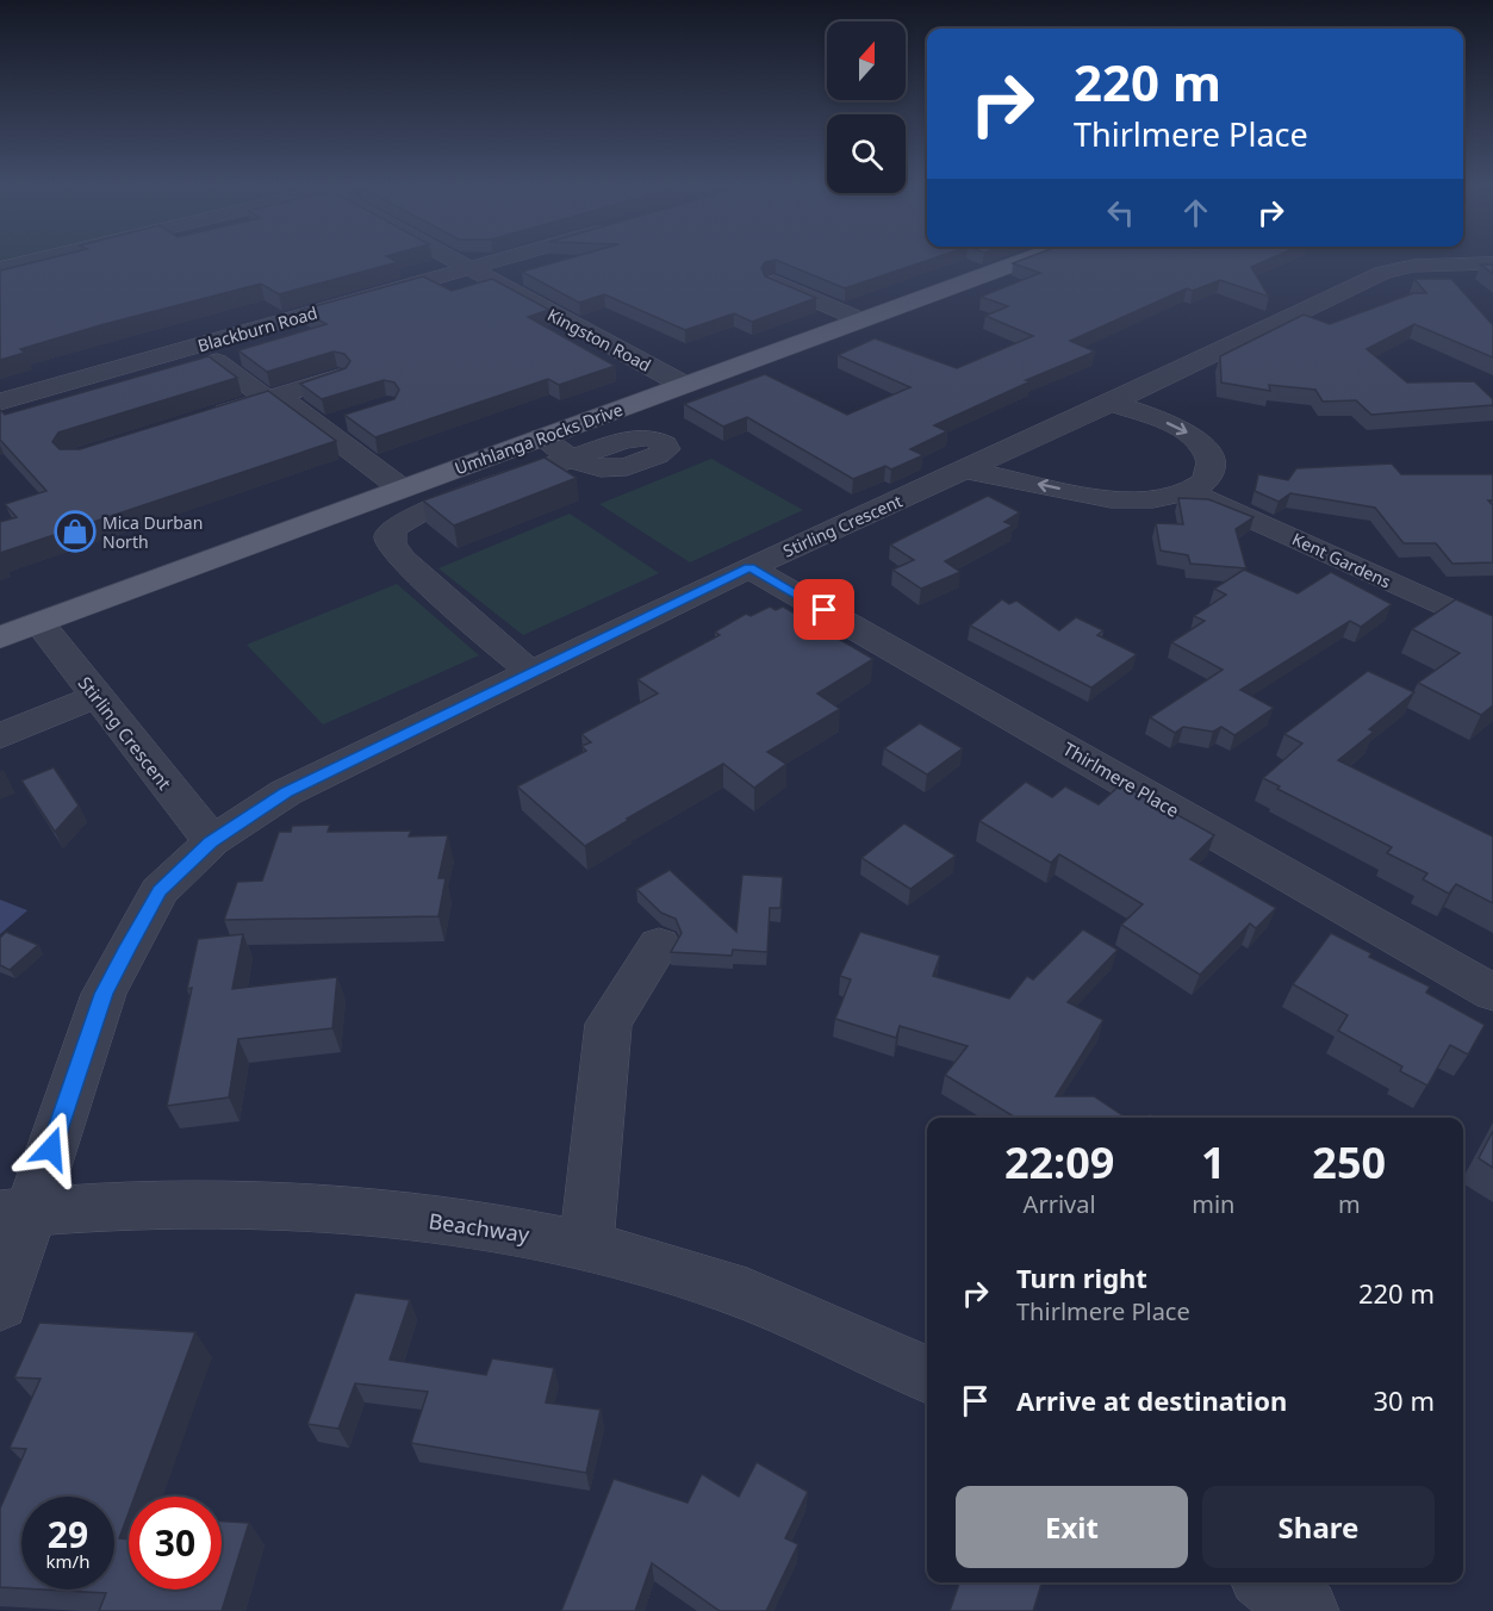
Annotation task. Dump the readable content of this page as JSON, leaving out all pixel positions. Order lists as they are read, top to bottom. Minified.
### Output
{"streets":{"main road":["Umhlanga Rocks Drive"],"street":["Blackburn Road","Kingston Road","Stirling Crescent","Kent Gardens","Thirlmere Place","Beachway"]},"crossings":[["Blackburn Road","Kingston Road"],["Kingston Road","Umhlanga Rocks Drive"],["Umhlanga Rocks Drive","Stirling Crescent"],["Stirling Crescent","Thirlmere Place"],["Stirling Crescent","Beachway"]],"places":{"shop":["Mica Durban North"]},"north":"top","page":{"turn":["220 m","Thirlmere Place"],"eta":["22:09","Arrival","1","min","250","m"],"list":[{"name":"Turn right","note":"Thirlmere Place","value":"220 m"},{"name":"Arrive at destination","value":"30 m"}],"buttons":["Exit","Share"],"speed":"29 km/h","limit":"30"}}
